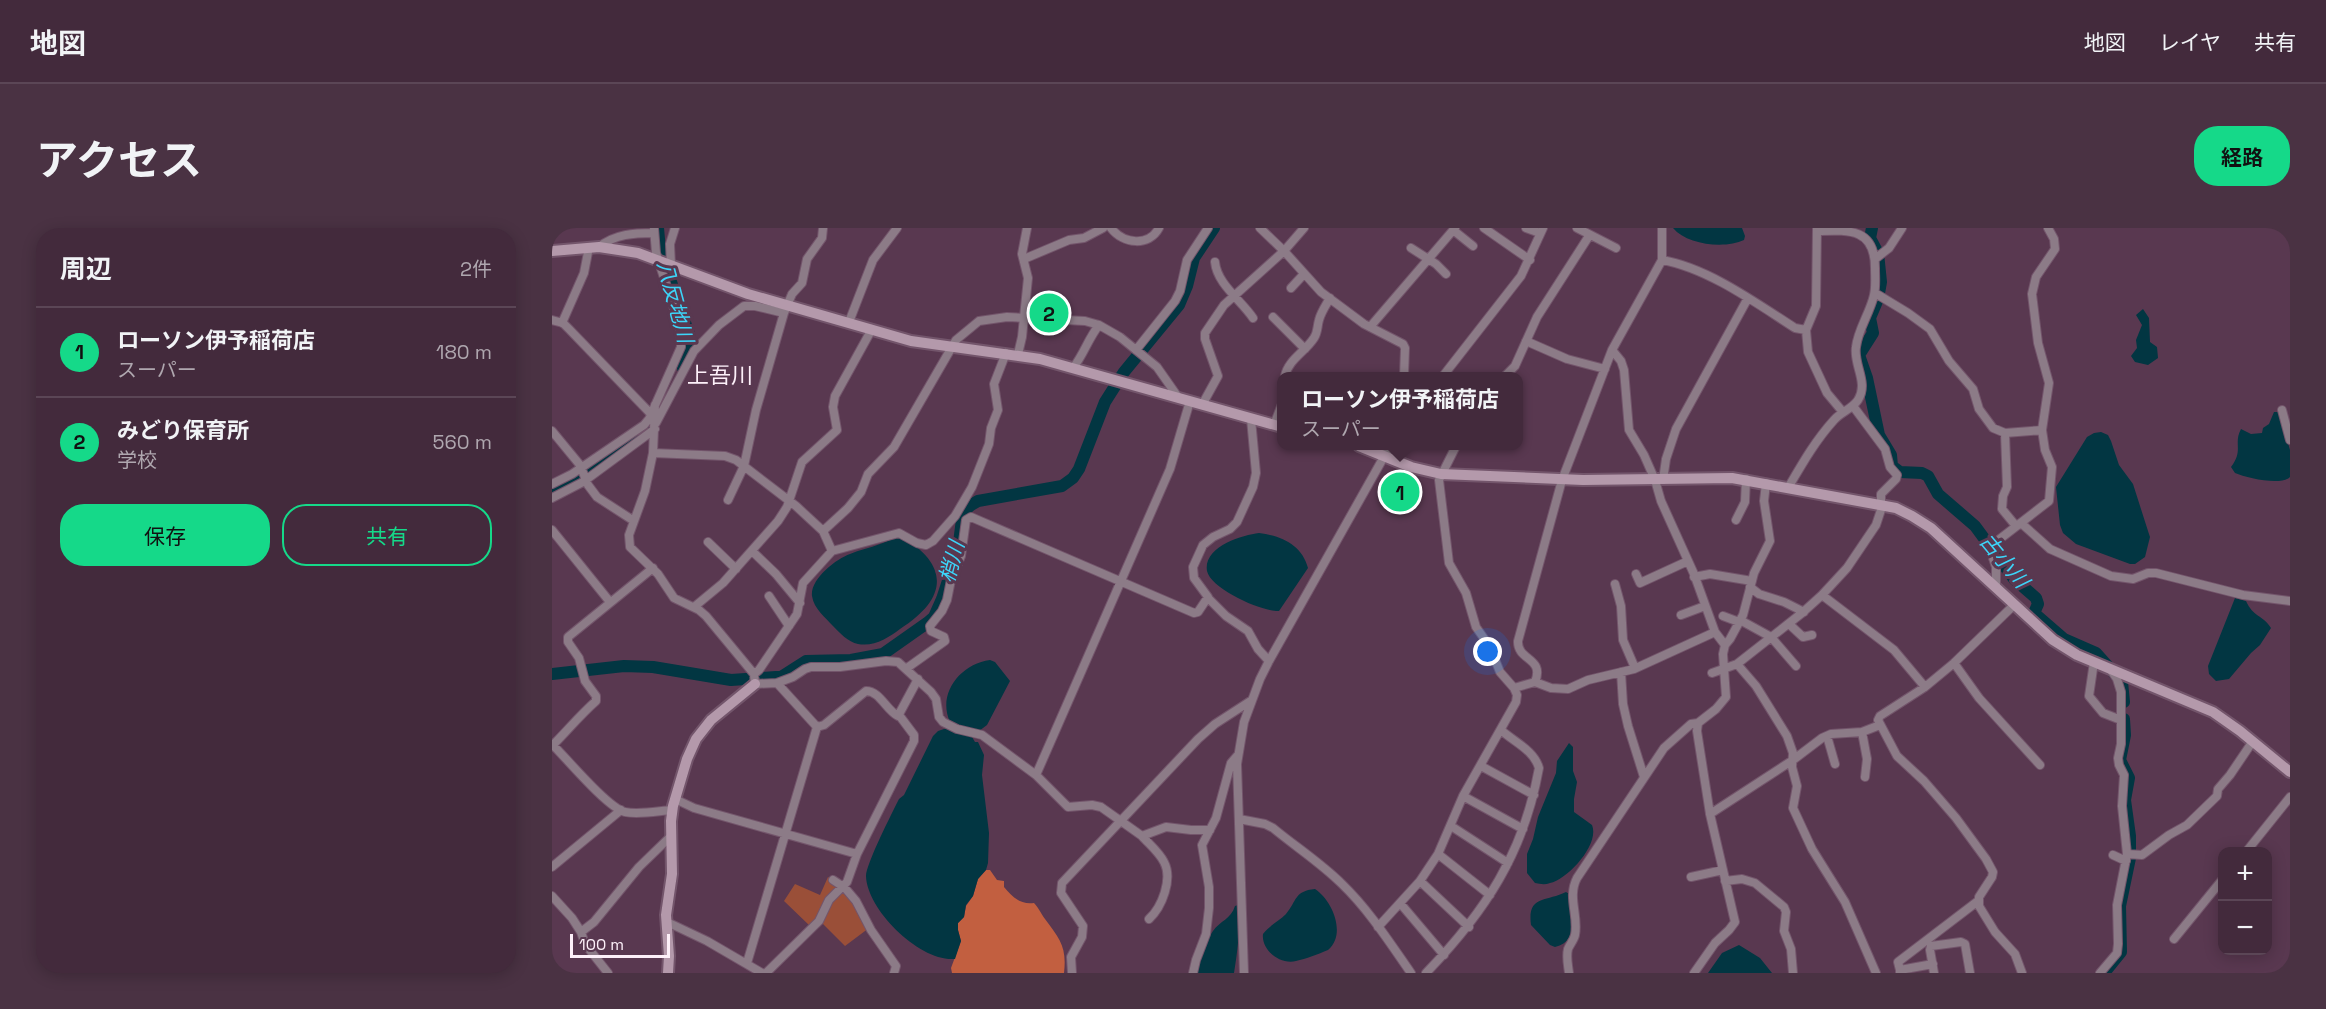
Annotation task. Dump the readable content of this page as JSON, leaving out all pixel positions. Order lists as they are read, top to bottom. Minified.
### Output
{"districts":["上吾川"],"water":["八反地川","古小川","梢川"],"scale_bar":"100 m","page":{"header":"地図","nav":["地図","レイヤ","共有"],"title":"アクセス","buttons":["経路",["保存","共有"]],"heading":["周辺","2件"],"pins":["2","1"],"list":[{"mark":"1","name":"ローソン伊予稲荷店","note":"スーパー","value":"180 m"},{"mark":"2","name":"みどり保育所","note":"学校","value":"560 m"}],"popup":["ローソン伊予稲荷店","スーパー"],"map_buttons":["+","−"],"scale":"100 m"}}
